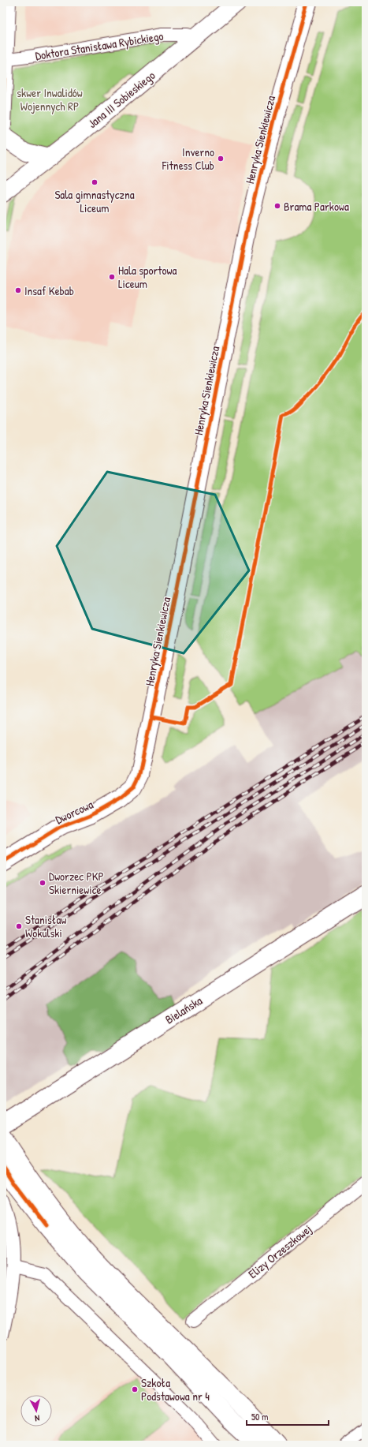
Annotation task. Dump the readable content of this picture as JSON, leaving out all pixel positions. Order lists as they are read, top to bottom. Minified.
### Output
{"streets":{"street":["Doktora Stanisława Rybickiego","Jana III Sobieskiego","Henryka Sienkiewicza","Dworcowa","Bielańska","Elizy Orzeszkowej"]},"crossings":[["Doktora Stanisława Rybickiego","Jana III Sobieskiego"],["Henryka Sienkiewicza","Dworcowa"]],"parks":["skwer Inwalidów Wojennych RP"],"places":["Inverno Fitness Club","Sala gimnastyczna Liceum","Brama Parkowa","Hala sportowa Liceum","Insaf Kebab","Dworzec PKP Skierniewice","Stanisław Wokulski","Szkoła Podstawowa nr 4"],"scale_bar":"50 m","north":"bottom"}
